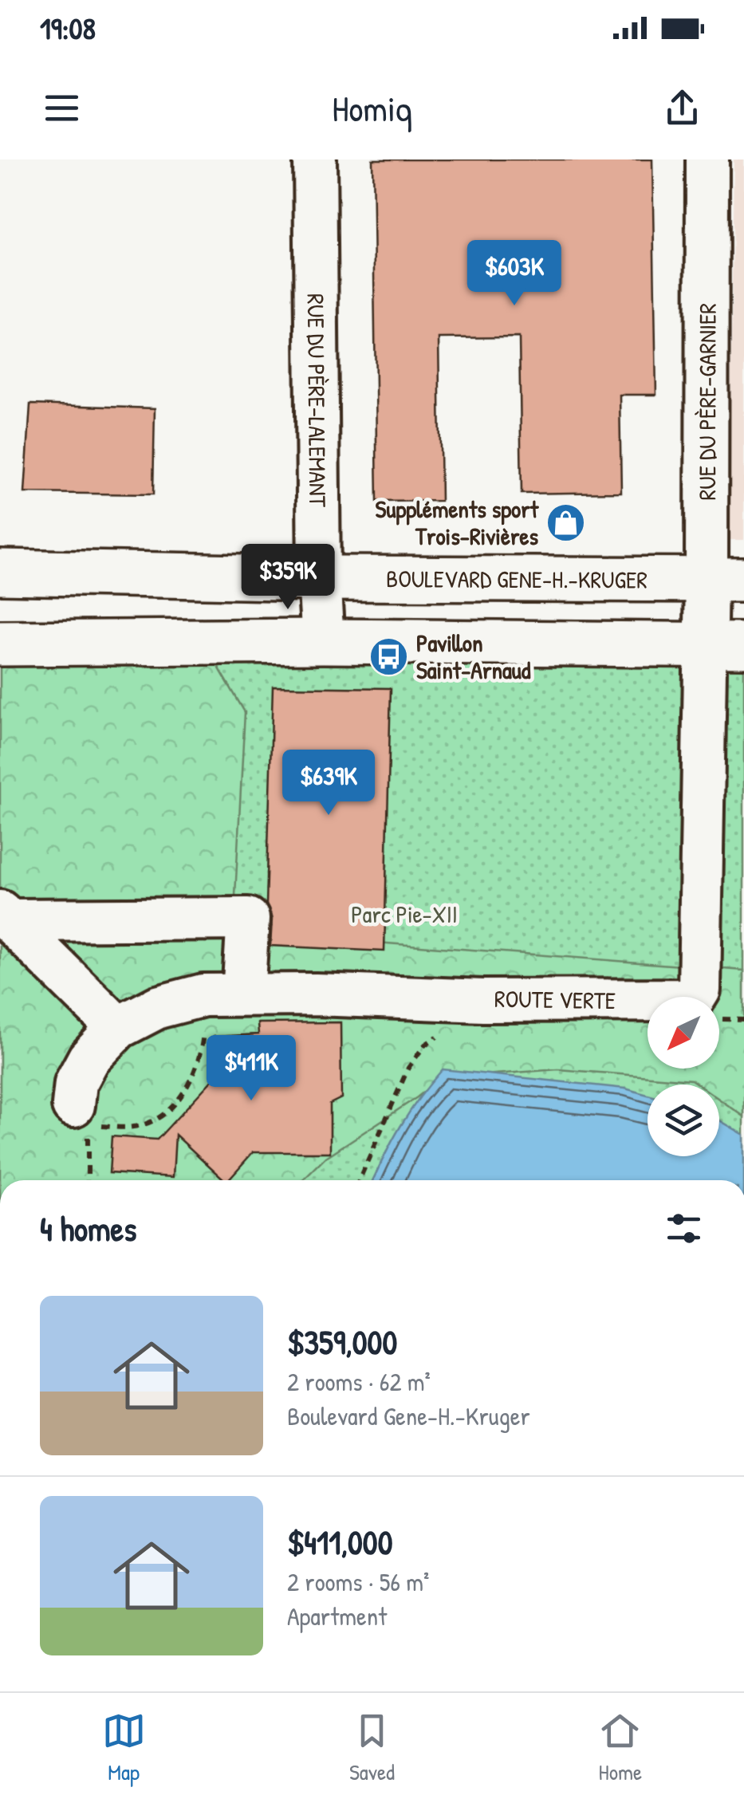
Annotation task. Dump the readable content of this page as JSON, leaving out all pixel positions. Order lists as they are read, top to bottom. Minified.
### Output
{"streets":{"main road":["BOULEVARD GENE-H.-KRUGER"],"street":["RUE DU PÈRE-LALEMANT","RUE DU PÈRE-GARNIER"]},"crossings":[["RUE DU PÈRE-LALEMANT","BOULEVARD GENE-H.-KRUGER"],["RUE DU PÈRE-GARNIER","BOULEVARD GENE-H.-KRUGER"]],"parks":["Parc Pie-XII"],"places":{"shop":["Suppléments sport Trois-Rivières"],"bus stop":["Pavillon Saint-Arnaud"]},"north":"bottom left","page":{"status":"19:08","header":"Homiq","price":["$603K","$359K","$639K","$411K"],"heading":"4 homes","list":[{"name":"$359,000","note":"2 rooms · 62 m² · Boulevard Gene-H.-Kruger"},{"name":"$411,000","note":"2 rooms · 56 m² · Apartment"}],"tabs":["Map","Saved","Home"]}}
